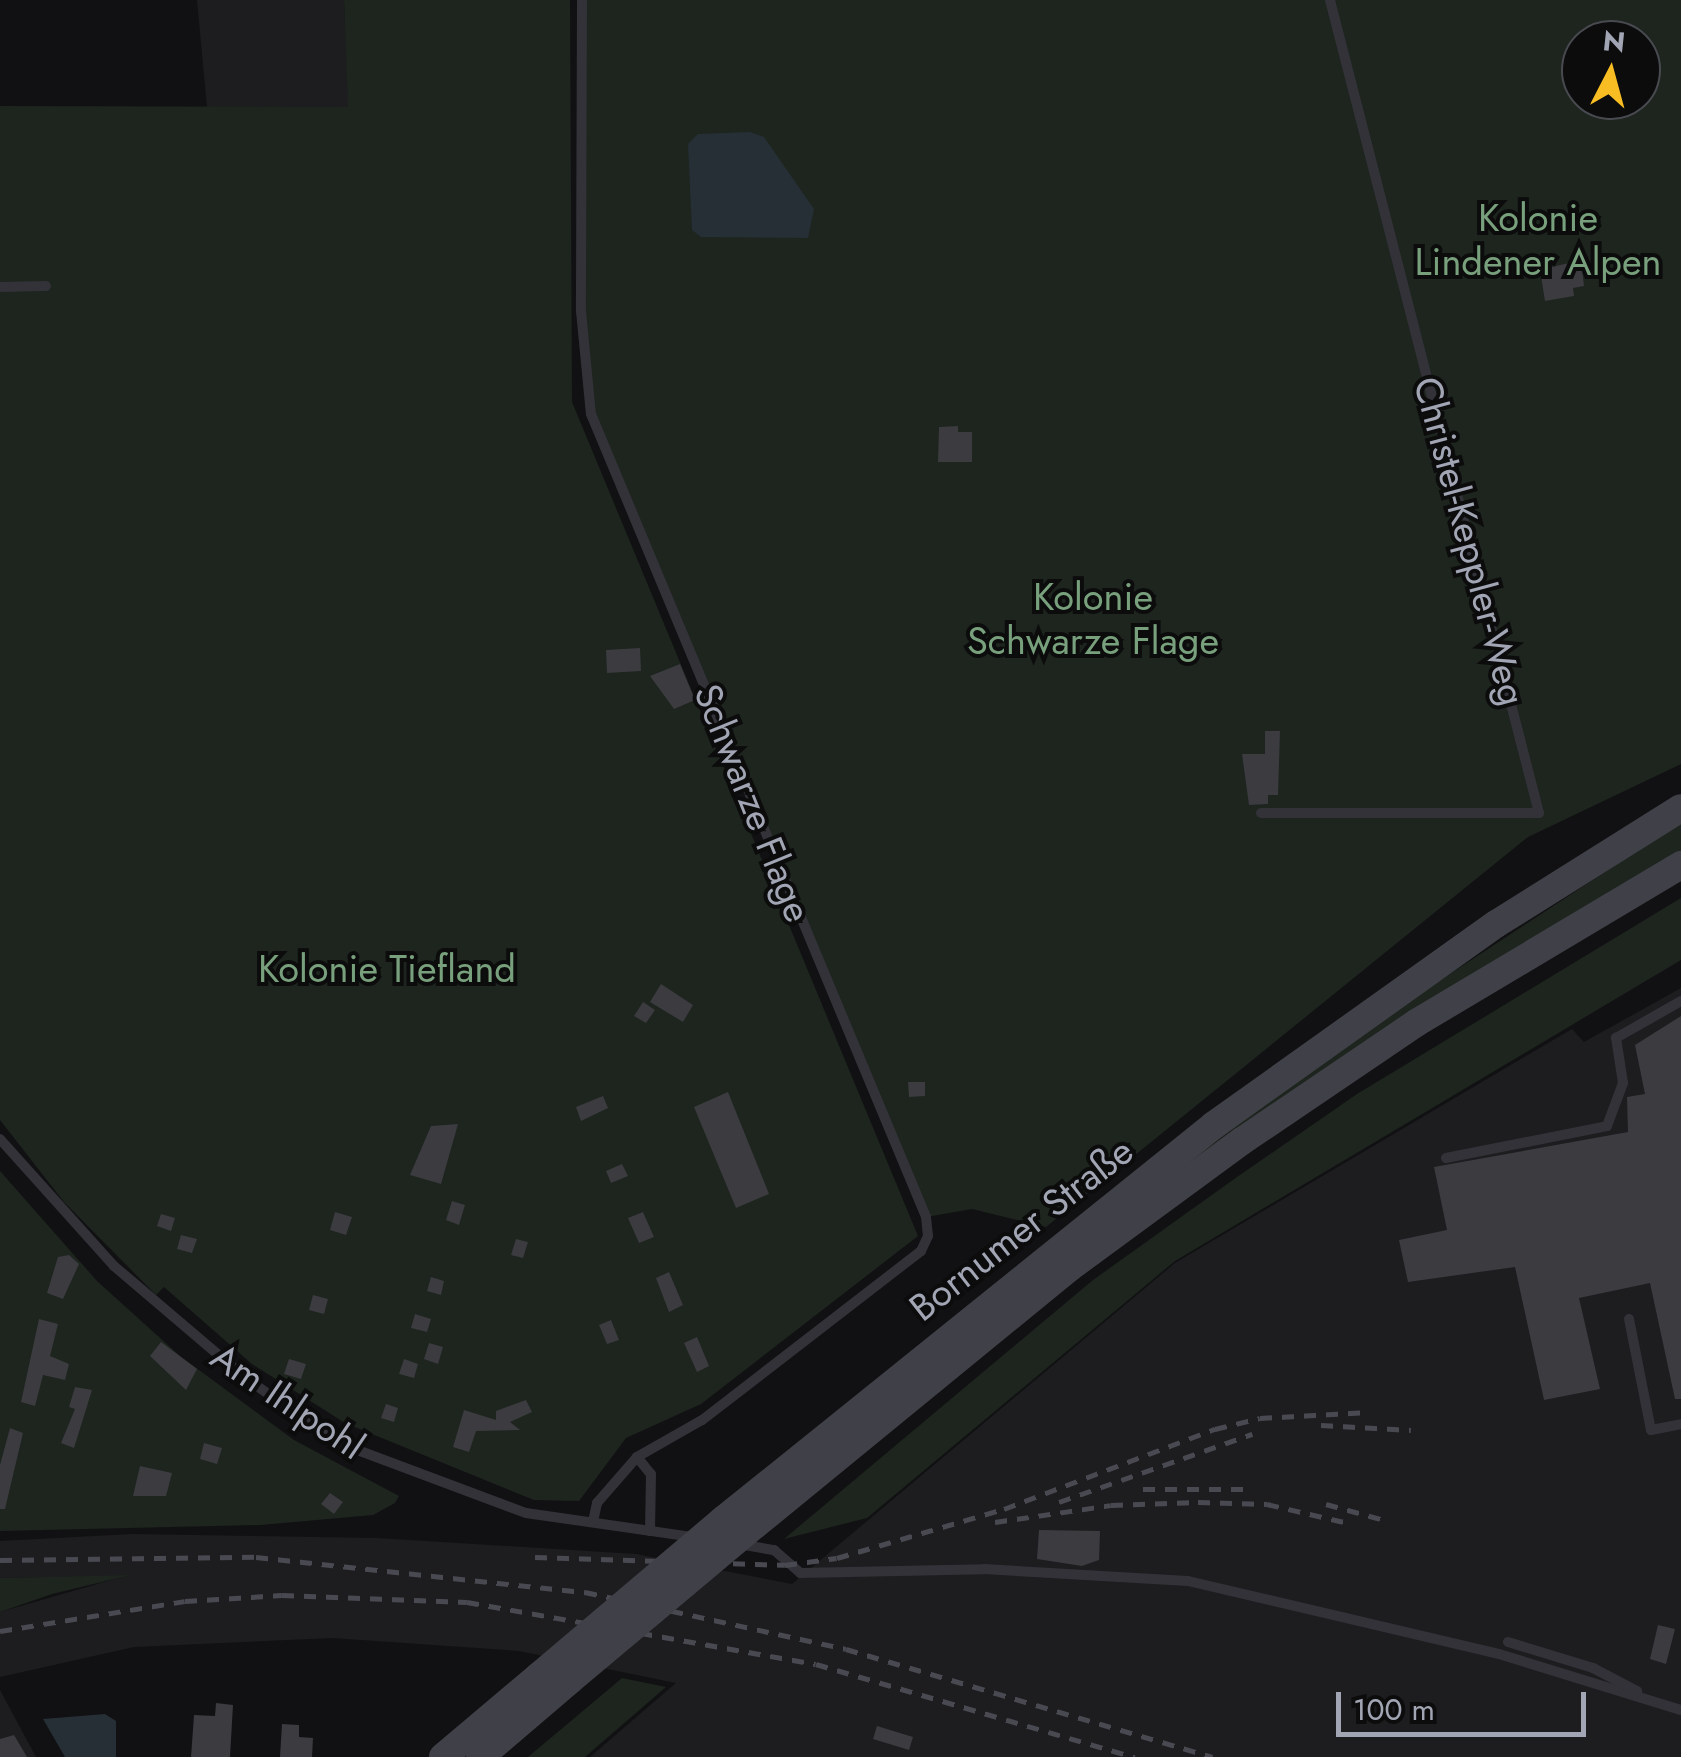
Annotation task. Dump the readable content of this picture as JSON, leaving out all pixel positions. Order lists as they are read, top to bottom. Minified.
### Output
{"streets":{"main road":["Bornumer Straße"],"lane":["Christel-Keppler-Weg","Schwarze Flage","Am Ihlpohl"]},"crossings":[["Schwarze Flage","Am Ihlpohl"]],"parks":["Kolonie Lindener Alpen","Kolonie Schwarze Flage","Kolonie Tiefland"],"scale_bar":"100 m","north":"top"}
